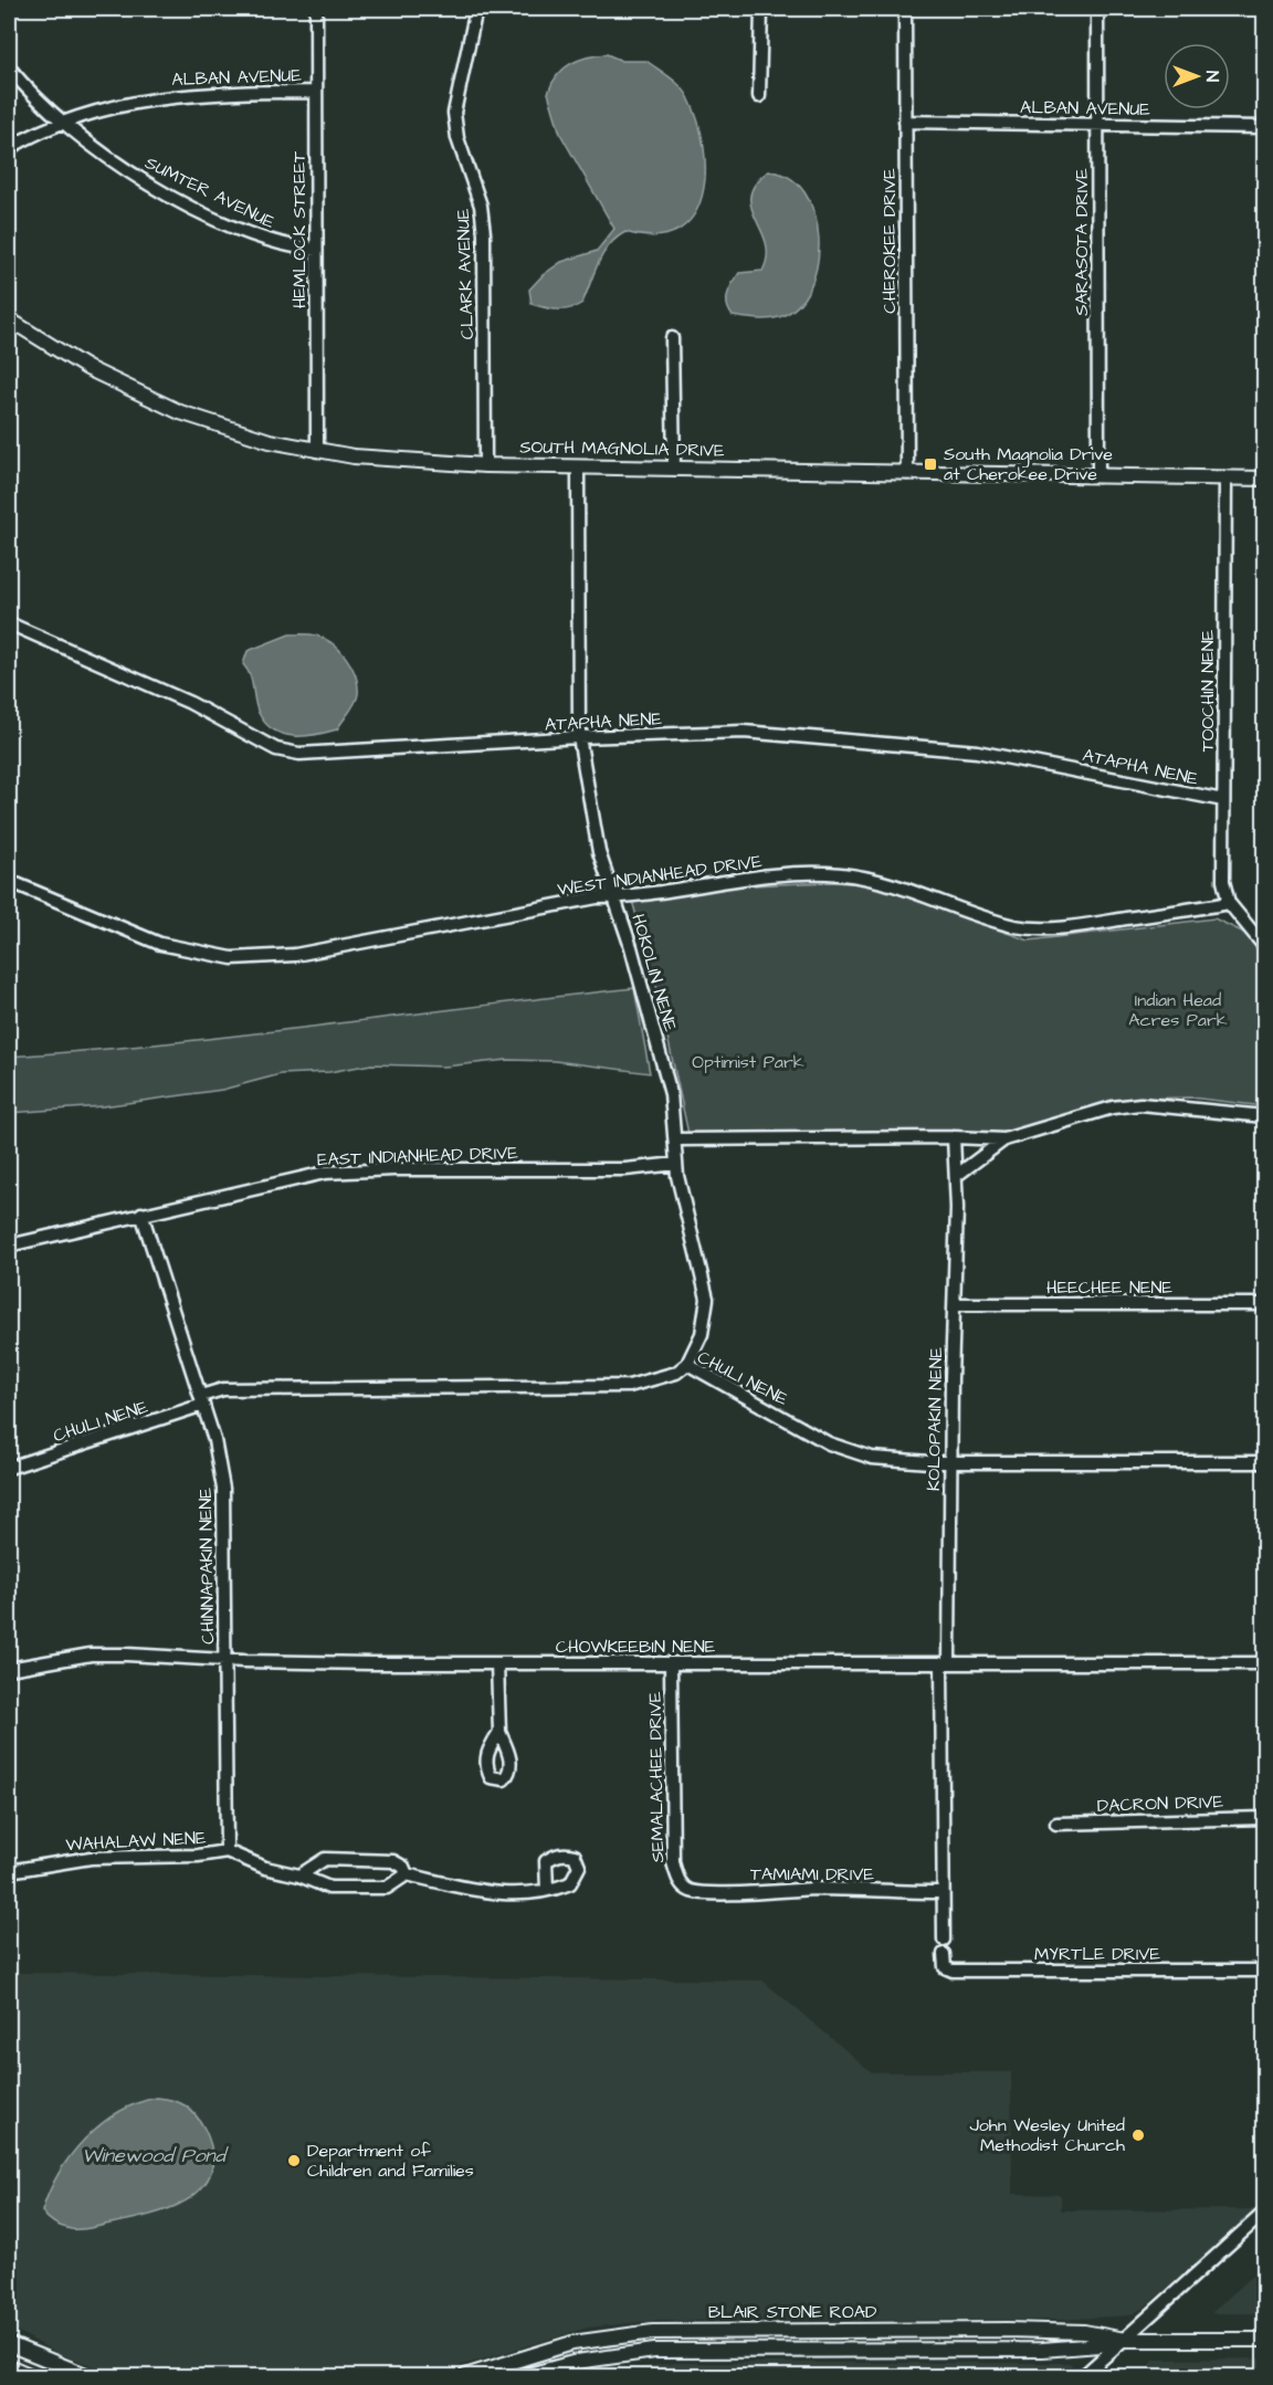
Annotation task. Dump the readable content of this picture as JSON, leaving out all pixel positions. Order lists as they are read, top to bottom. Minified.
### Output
{"streets":{"main road":["SOUTH MAGNOLIA DRIVE","BLAIR STONE ROAD"],"street":["ALBAN AVENUE","SUMTER AVENUE","HEMLOCK STREET","CHEROKEE DRIVE","SARASOTA DRIVE","CLARK AVENUE","TOOCHIN NENE","ATAPHA NENE","WEST INDIANHEAD DRIVE","HOKOLIN NENE","EAST INDIANHEAD DRIVE","HEECHEE NENE","CHULI NENE","KOLOPAKIN NENE","CHINNAPAKIN NENE","CHOWKEEBIN NENE","SEMALACHEE DRIVE","DACRON DRIVE","WAHALAW NENE","TAMIAMI DRIVE","MYRTLE DRIVE"]},"crossings":[["ALBAN AVENUE","SUMTER AVENUE"],["ALBAN AVENUE","HEMLOCK STREET"],["ALBAN AVENUE","CHEROKEE DRIVE"],["ALBAN AVENUE","SARASOTA DRIVE"],["SUMTER AVENUE","HEMLOCK STREET"],["HEMLOCK STREET","SOUTH MAGNOLIA DRIVE"],["CHEROKEE DRIVE","SOUTH MAGNOLIA DRIVE"],["SARASOTA DRIVE","SOUTH MAGNOLIA DRIVE"],["CLARK AVENUE","SOUTH MAGNOLIA DRIVE"],["SOUTH MAGNOLIA DRIVE","TOOCHIN NENE"],["SOUTH MAGNOLIA DRIVE","HOKOLIN NENE"],["TOOCHIN NENE","ATAPHA NENE"],["TOOCHIN NENE","WEST INDIANHEAD DRIVE"],["ATAPHA NENE","HOKOLIN NENE"],["WEST INDIANHEAD DRIVE","HOKOLIN NENE"],["HOKOLIN NENE","EAST INDIANHEAD DRIVE"],["HOKOLIN NENE","CHULI NENE"],["EAST INDIANHEAD DRIVE","CHINNAPAKIN NENE"],["HEECHEE NENE","KOLOPAKIN NENE"],["CHULI NENE","KOLOPAKIN NENE"],["CHULI NENE","CHINNAPAKIN NENE"],["KOLOPAKIN NENE","CHOWKEEBIN NENE"],["KOLOPAKIN NENE","TAMIAMI DRIVE"],["CHINNAPAKIN NENE","CHOWKEEBIN NENE"],["CHINNAPAKIN NENE","WAHALAW NENE"],["CHOWKEEBIN NENE","SEMALACHEE DRIVE"],["SEMALACHEE DRIVE","TAMIAMI DRIVE"]],"water":["Winewood Pond"],"parks":["Indian Head Acres Park","Optimist Park"],"places":{"transit":["South Magnolia Drive at Cherokee Drive"],"other":["John Wesley United Methodist Church","Department of Children and Families"]},"north":"right"}
